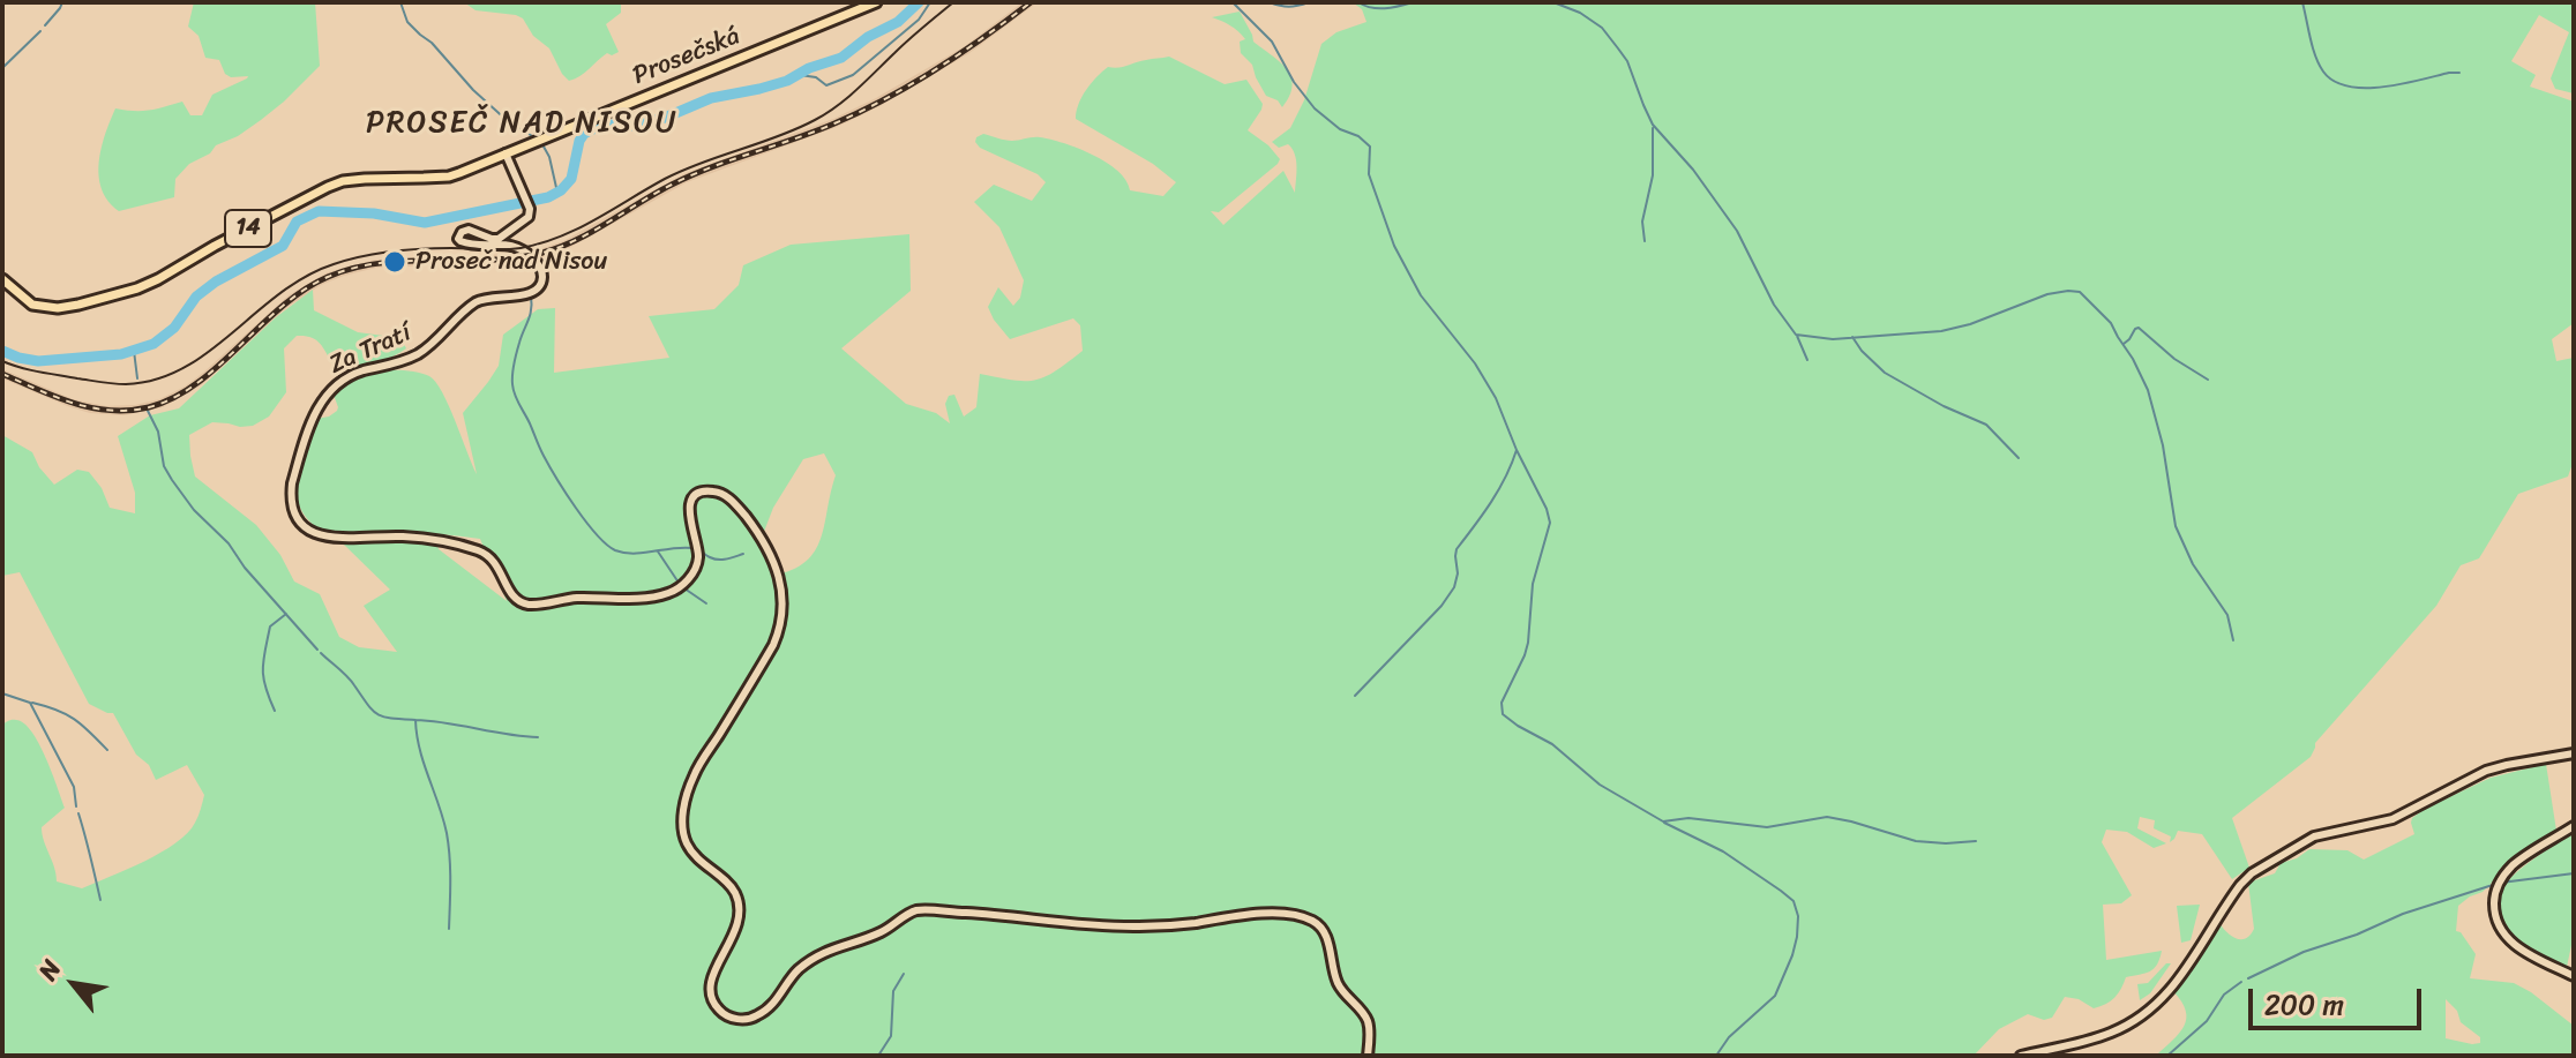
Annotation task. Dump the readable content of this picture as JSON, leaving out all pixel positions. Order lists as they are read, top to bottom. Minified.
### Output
{"streets":{"main road":["Prosečská","14"],"street":["Za Tratí"]},"crossings":[["Prosečská","Za Tratí"]],"districts":["PROSEČ NAD NISOU"],"places":["Proseč nad Nisou"],"scale_bar":"200 m","north":"top left"}
